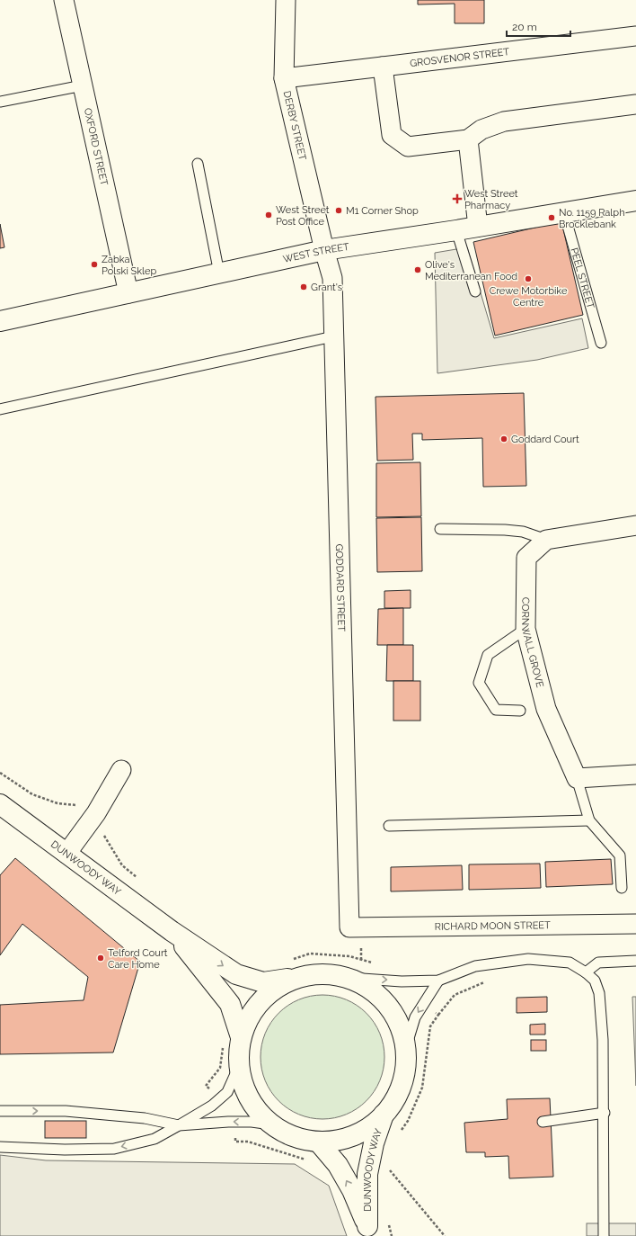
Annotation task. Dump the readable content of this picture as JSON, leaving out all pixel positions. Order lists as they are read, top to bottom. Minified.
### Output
{"streets":{"main road":["WEST STREET","DUNWOODY WAY"],"street":["GROSVENOR STREET","DERBY STREET","OXFORD STREET","GODDARD STREET","CORNWALL GROVE","RICHARD MOON STREET"],"lane":["PEEL STREET"]},"crossings":[["GROSVENOR STREET","DERBY STREET"],["DERBY STREET","WEST STREET"],["DERBY STREET","GODDARD STREET"],["OXFORD STREET","WEST STREET"],["WEST STREET","PEEL STREET"],["WEST STREET","GODDARD STREET"],["GODDARD STREET","RICHARD MOON STREET"]],"places":{"health":["West Street Pharmacy"],"other":["M1 Corner Shop","West Street Post Office","No. 1159 Ralph Brocklebank","Zabka Polski Sklep","Olive's Mediterranean Food","Crewe Motorbike Centre","Grant's","Goddard Court","Telford Court Care Home"]},"scale_bar":"20 m"}
